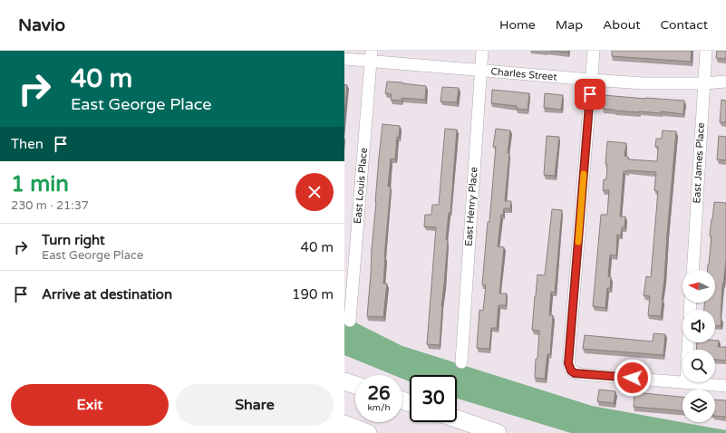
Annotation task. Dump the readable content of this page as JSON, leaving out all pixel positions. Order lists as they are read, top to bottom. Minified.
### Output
{"streets":{"street":["Charles Street","East James Place","East Louis Place","East Henry Place"]},"crossings":[["Charles Street","East James Place"],["Charles Street","East Louis Place"],["Charles Street","East Henry Place"]],"north":"left","page":{"header":"Navio","nav":["Home","Map","About","Contact"],"turn":["40 m","East George Place"],"then":"Then","heading":["1 min","230 m · 21:37"],"list":[{"name":"Turn right","note":"East George Place","value":"40 m"},{"name":"Arrive at destination","value":"190 m"}],"speed":"26 km/h","limit":"30","buttons":["Exit","Share"]}}
